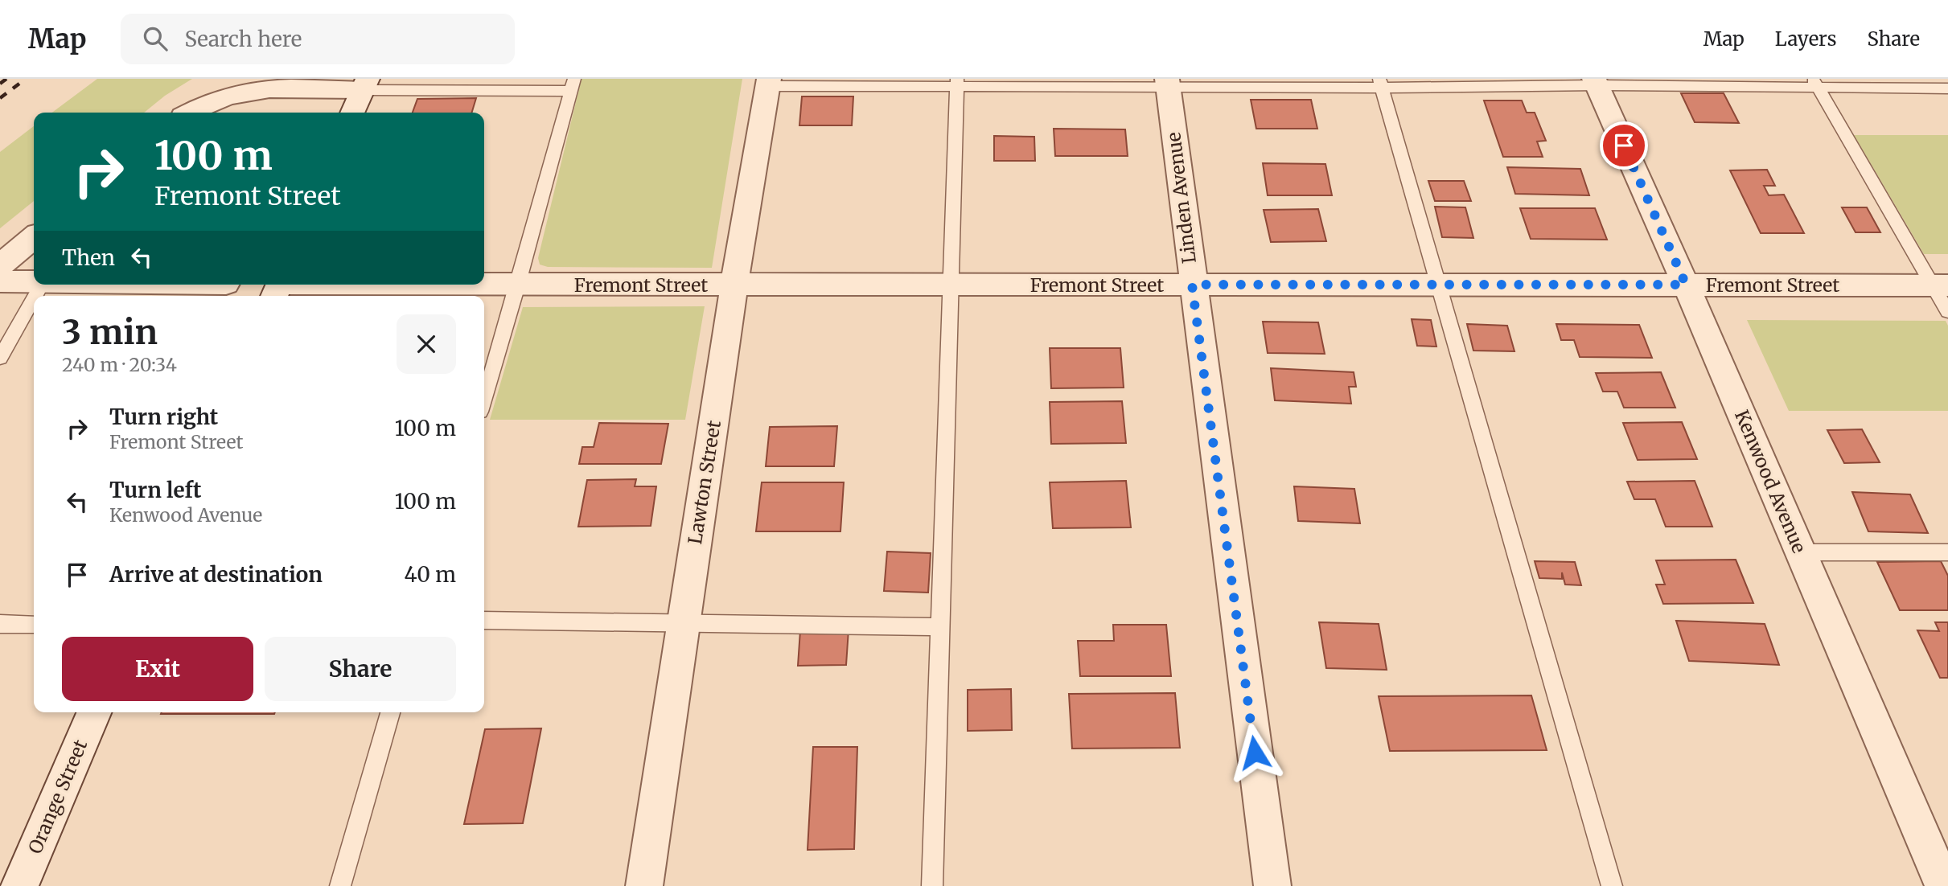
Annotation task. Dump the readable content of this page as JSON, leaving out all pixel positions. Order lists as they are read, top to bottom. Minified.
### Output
{"streets":{"street":["Linden Avenue","Fremont Street","Kenwood Avenue","Lawton Street","Orange Street"]},"crossings":[["Linden Avenue","Fremont Street"],["Fremont Street","Kenwood Avenue"],["Fremont Street","Lawton Street"]],"page":{"header":"Map","search":"Search here","nav":["Map","Layers","Share"],"turn":["100 m","Fremont Street"],"then":"Then","heading":["3 min","240 m · 20:34"],"list":[{"name":"Turn right","note":"Fremont Street","value":"100 m"},{"name":"Turn left","note":"Kenwood Avenue","value":"100 m"},{"name":"Arrive at destination","value":"40 m"}],"buttons":["Exit","Share"]}}
